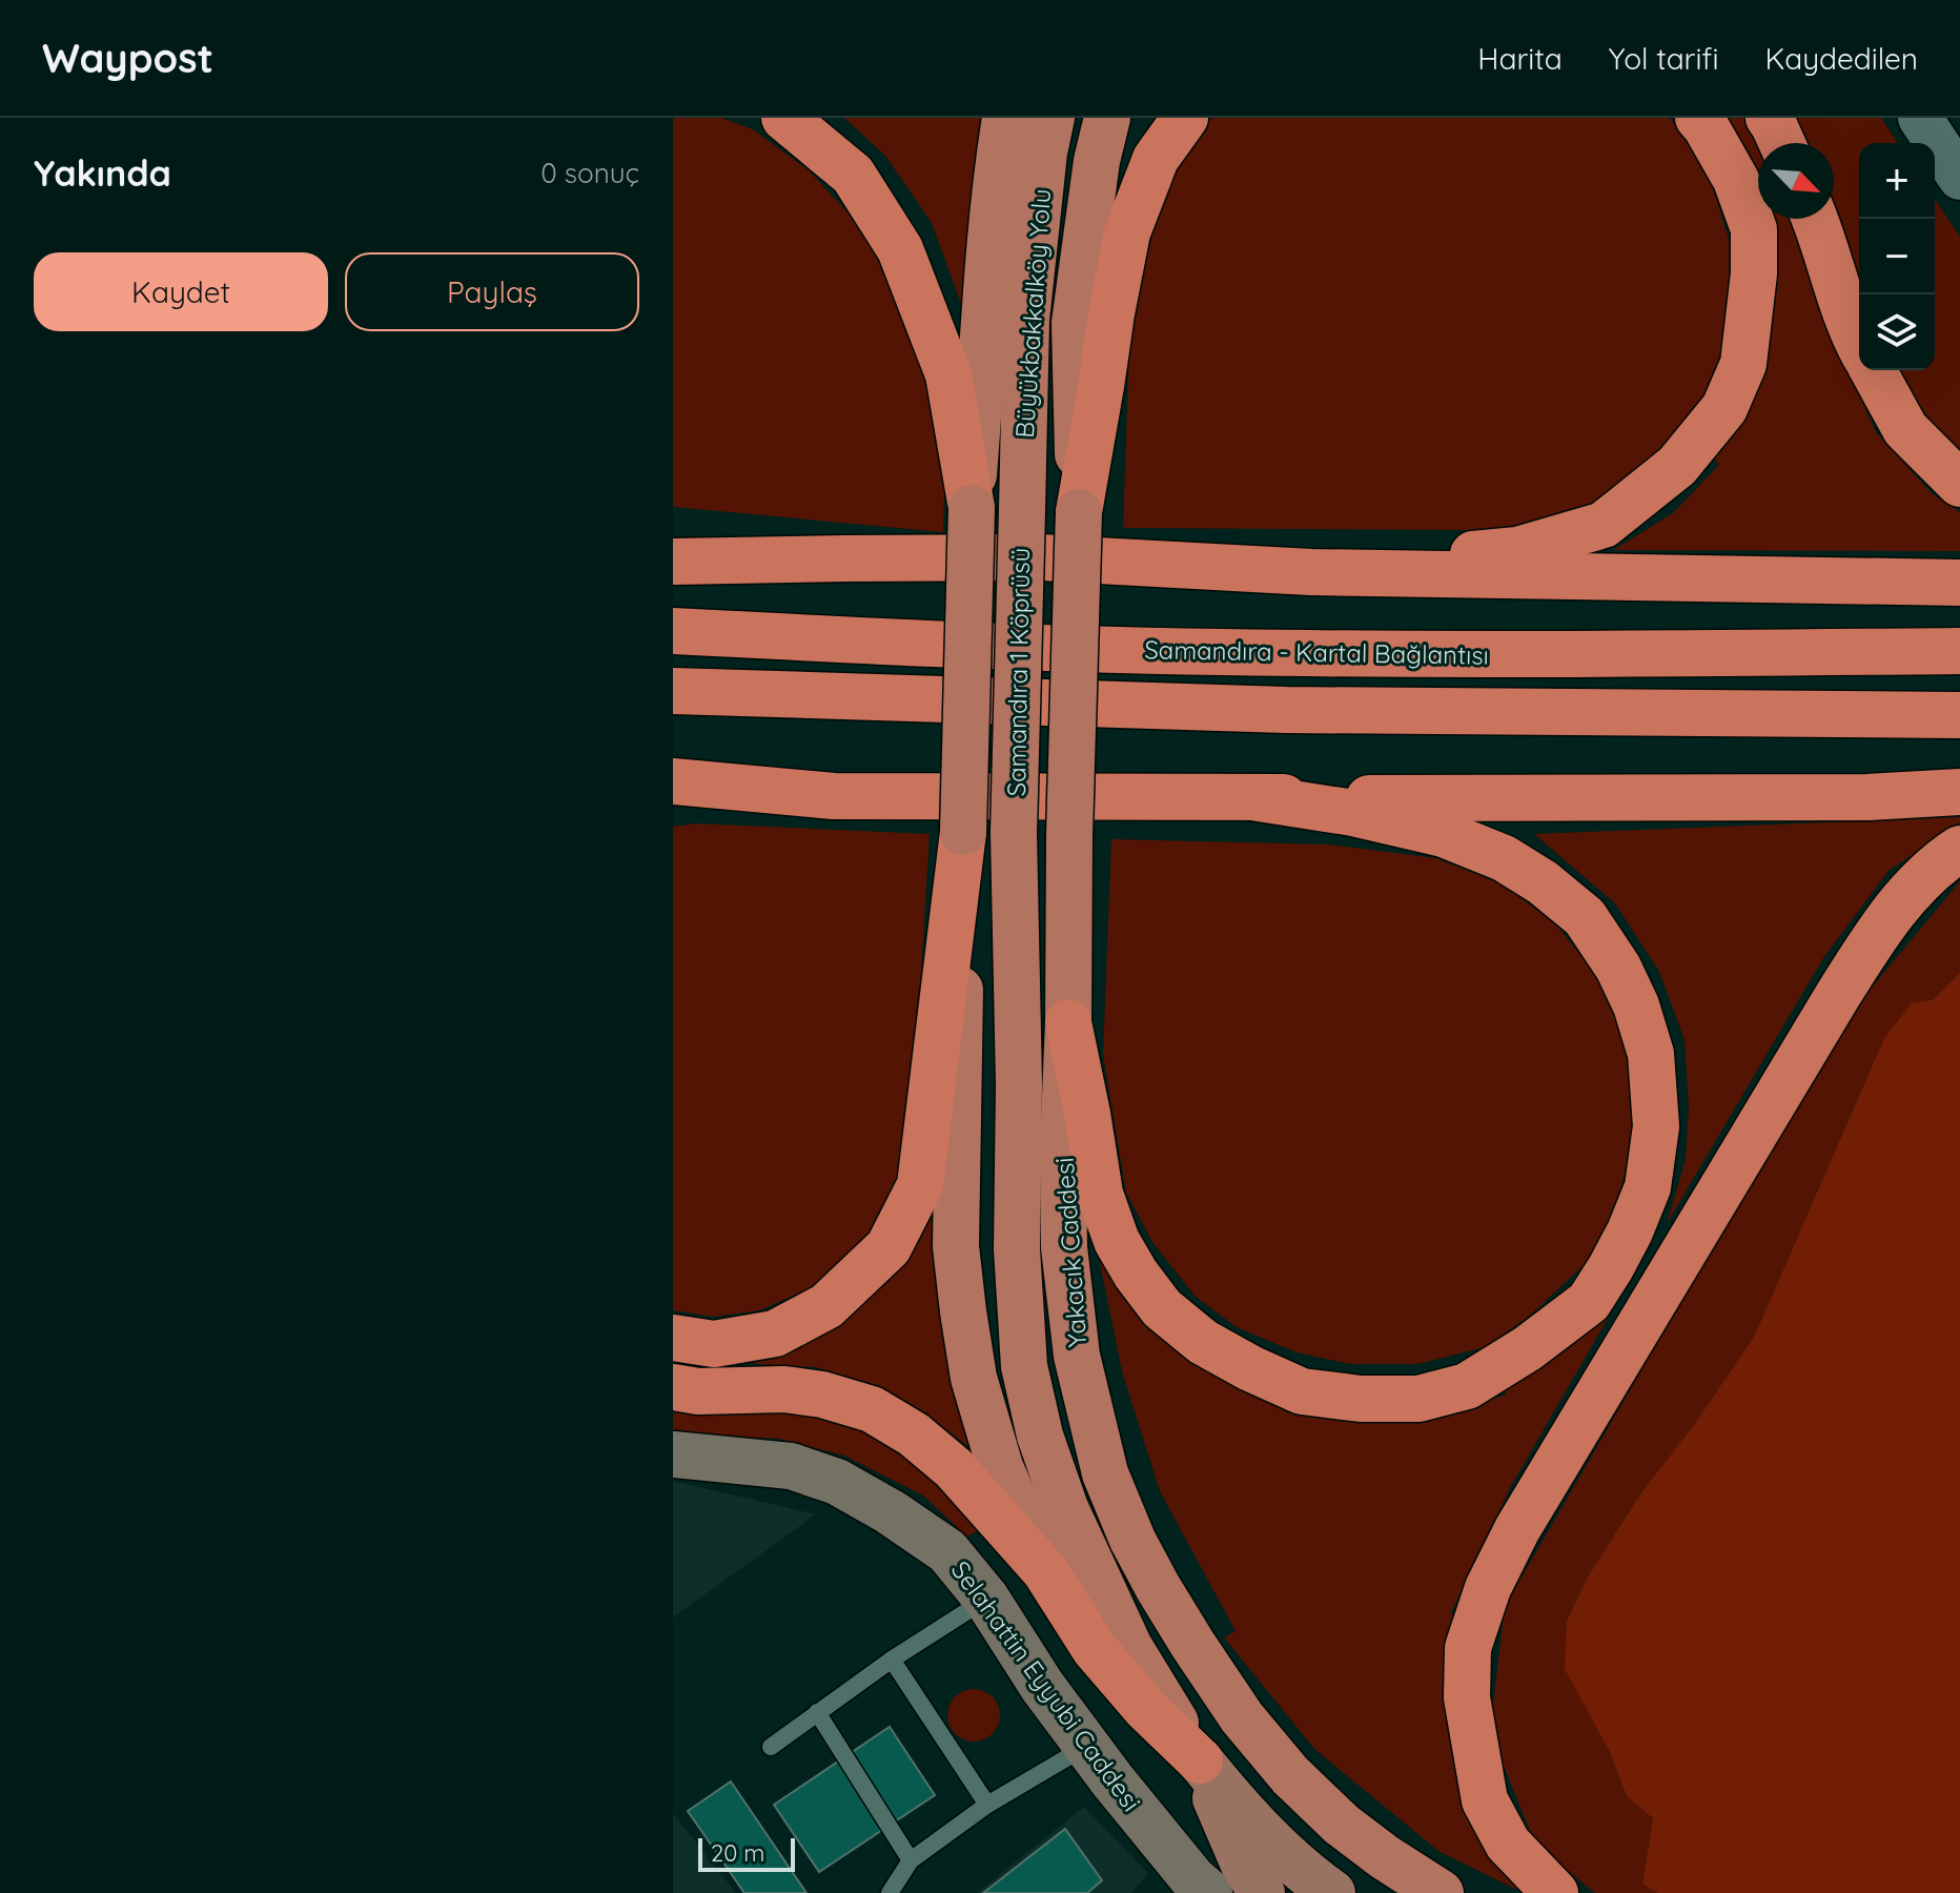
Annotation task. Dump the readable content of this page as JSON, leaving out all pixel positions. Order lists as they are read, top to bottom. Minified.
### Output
{"streets":{"highway":["Büyükbakkalköy Yolu","Samandıra - Kartal Bağlantısı","Samandıra 1 Köprüsü","Yakacık Caddesi"],"main road":["Selahattin Eyyubi Caddesi"]},"crossings":[["Büyükbakkalköy Yolu","Samandıra 1 Köprüsü"],["Büyükbakkalköy Yolu","Yakacık Caddesi"],["Samandıra 1 Köprüsü","Yakacık Caddesi"]],"scale_bar":"20 m","north":"bottom right","page":{"header":"Waypost","nav":["Harita","Yol tarifi","Kaydedilen"],"heading":["Yakında","0 sonuç"],"map_buttons":["+","−"],"buttons":["Kaydet","Paylaş"],"scale":"20 m"}}
